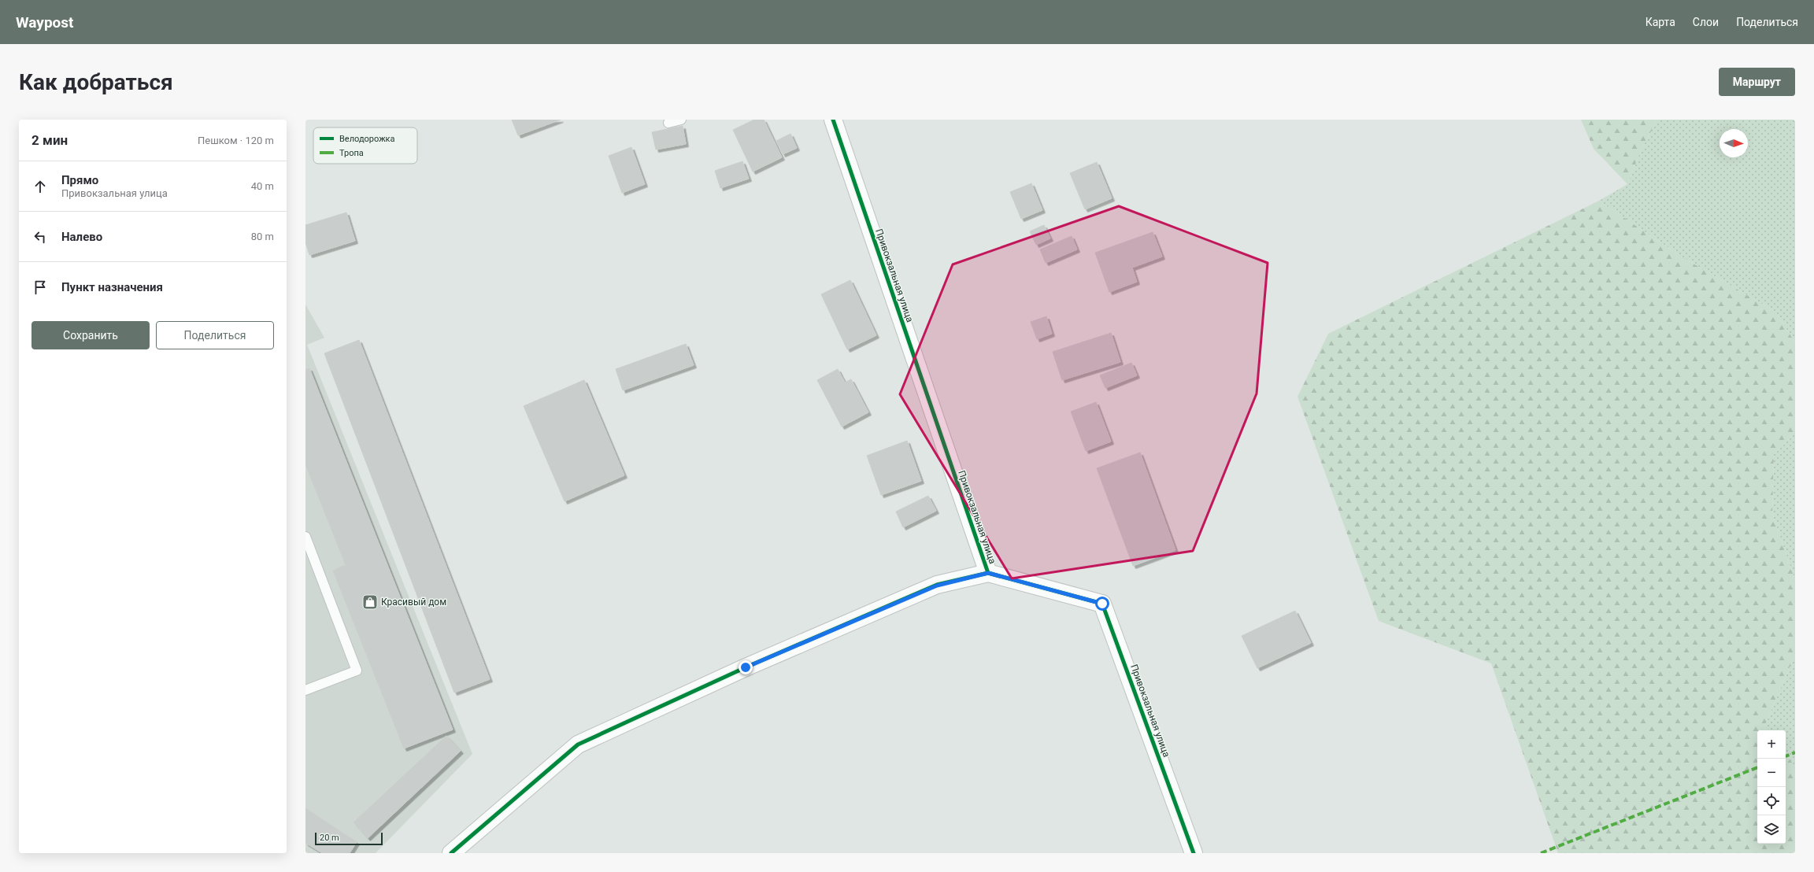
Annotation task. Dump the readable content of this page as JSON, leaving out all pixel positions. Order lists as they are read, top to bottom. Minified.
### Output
{"streets":{"street":["Привокзальная улица"]},"places":{"shop":["Красивый дом"]},"legend":["Велодорожка","Тропа"],"scale_bar":"20 m","north":"right","page":{"header":"Waypost","nav":["Карта","Слои","Поделиться"],"buttons":["Маршрут",["Сохранить","Поделиться"]],"title":"Как добраться","heading":["2 мин","Пешком · 120 m"],"list":[["Прямо","Привокзальная улица","40 m"],["Налево","80 m"],"Пункт назначения"],"map_buttons":["+","−"],"scale":"20 m"}}
